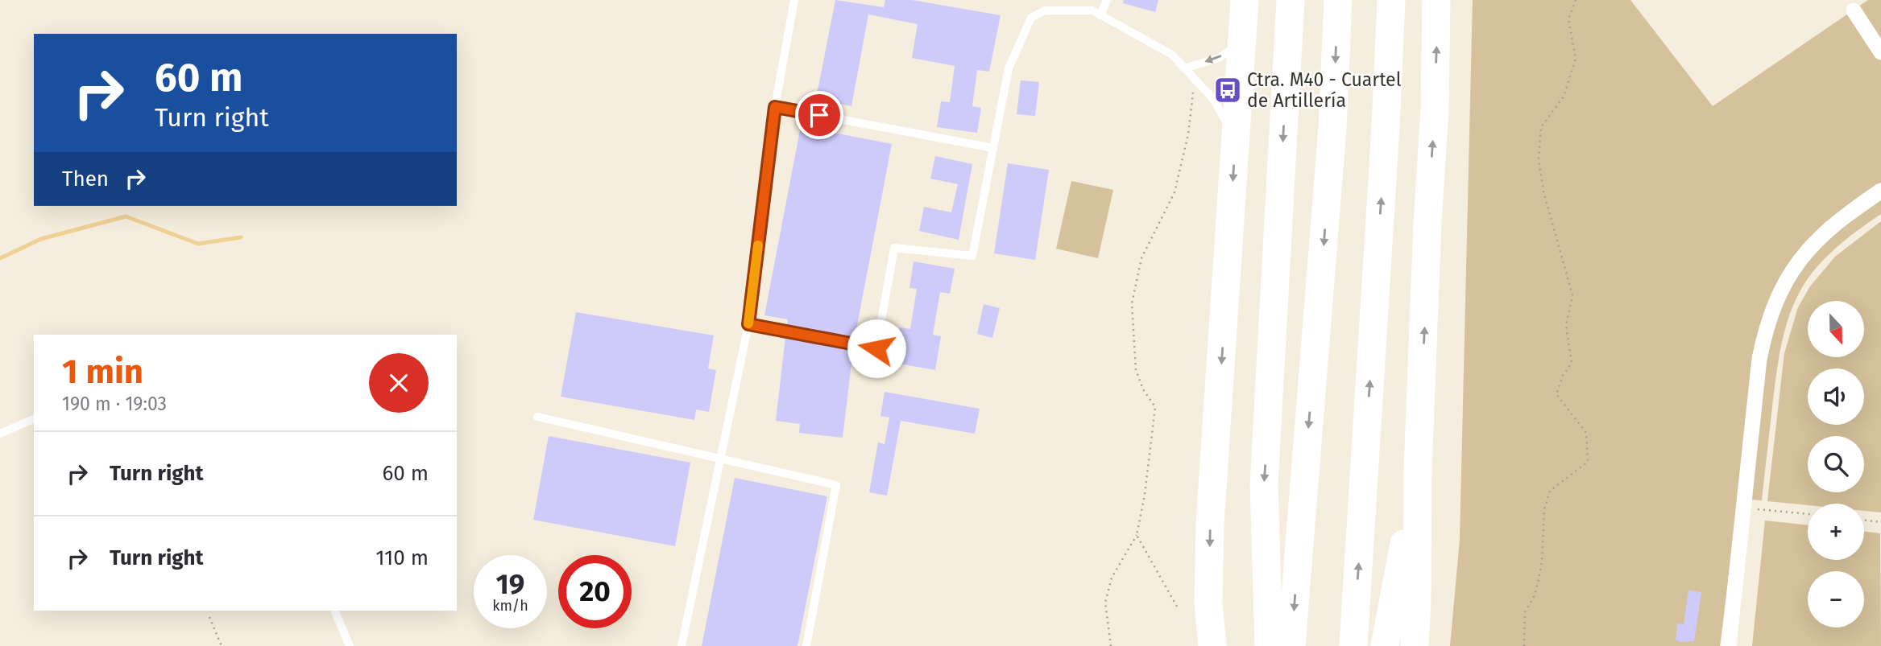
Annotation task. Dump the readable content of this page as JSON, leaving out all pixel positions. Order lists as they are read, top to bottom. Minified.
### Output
{"places":{"bus stop":["Ctra. M40 - Cuartel de Artillería"]},"north":"bottom","page":{"turn":["60 m","Turn right"],"then":"Then","map_buttons":["+","−"],"heading":["1 min","190 m · 19:03"],"list":[{"name":"Turn right","value":"60 m"},{"name":"Turn right","value":"110 m"}],"speed":"19 km/h","limit":"20"}}
